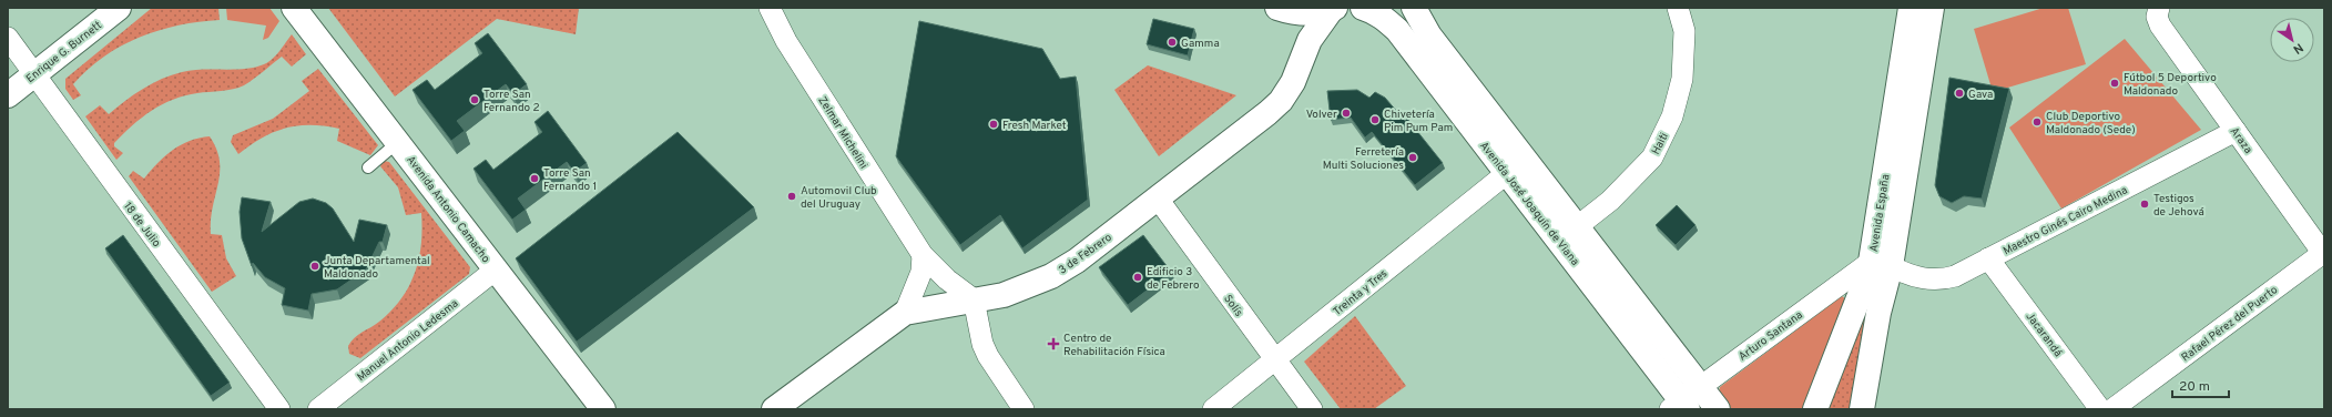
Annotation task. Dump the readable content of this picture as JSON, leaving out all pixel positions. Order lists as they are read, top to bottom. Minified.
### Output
{"streets":{"main road":["Enrique G. Burnett","Avenida José Joaquín de Viana","Avenida Antonio Camacho","Avenida España","3 de Febrero"],"street":["Zelmar Michelini","Araza","Haiti","Maestro Ginés Cairo Medina","18 de Julio","Treinta y Tres","Solís","Rafael Pérez del Puerto","Jacarandá","Arturo Santana","Manuel Antonio Ledesma"]},"crossings":[["Enrique G. Burnett","18 de Julio"],["Zelmar Michelini","3 de Febrero"],["Araza","Maestro Ginés Cairo Medina"],["Araza","Rafael Pérez del Puerto"],["Haiti","Avenida José Joaquín de Viana"],["Avenida José Joaquín de Viana","Treinta y Tres"],["Avenida José Joaquín de Viana","Arturo Santana"],["Avenida Antonio Camacho","Manuel Antonio Ledesma"],["Avenida España","Maestro Ginés Cairo Medina"],["Avenida España","Arturo Santana"],["Maestro Ginés Cairo Medina","Jacarandá"],["Maestro Ginés Cairo Medina","Arturo Santana"],["3 de Febrero","Solís"],["Treinta y Tres","Solís"]],"places":{"other":["Gamma","Fútbol 5 Deportivo Maldonado","Gava","Torre San Fernando 2","Volver","Chivetería Pim Pum Pam","Club Deportivo Maldonado (Sede)","Fresh Market","Ferretería Multi Soluciones","Torre San Fernando 1","Automovil Club del Uruguay","Testigos de Jehová","Junta Departamental Maldonado","Edificio 3 de Febrero"],"health":["Centro de Rehabilitación Física"]},"scale_bar":"20 m","north":"bottom right"}
